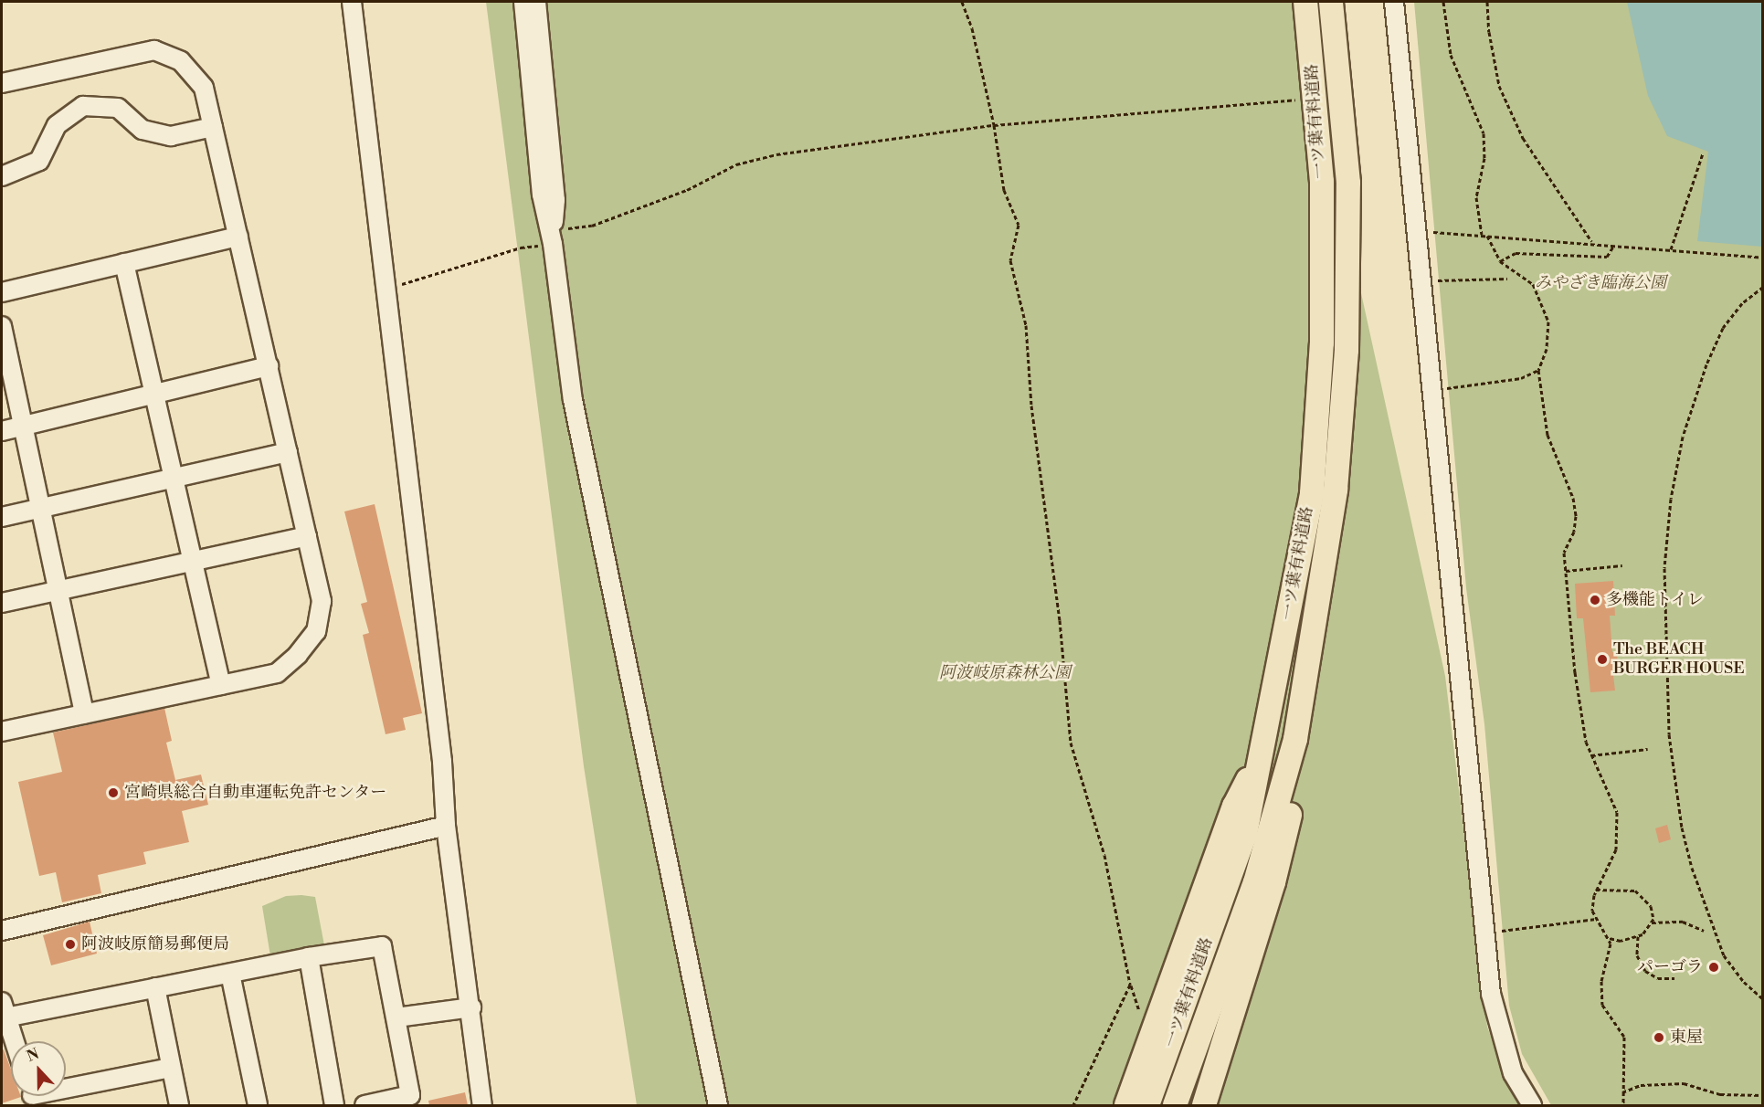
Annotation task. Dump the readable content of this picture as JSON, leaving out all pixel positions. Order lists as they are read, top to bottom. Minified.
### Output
{"streets":{"main road":["一ツ葉有料道路"]},"parks":["みやざき臨海公園","阿波岐原森林公園"],"places":["多機能トイレ","The BEACH BURGER HOUSE","宮崎県総合自動車運転免許センター","阿波岐原簡易郵便局","パーゴラ","東屋"],"north":"top"}
